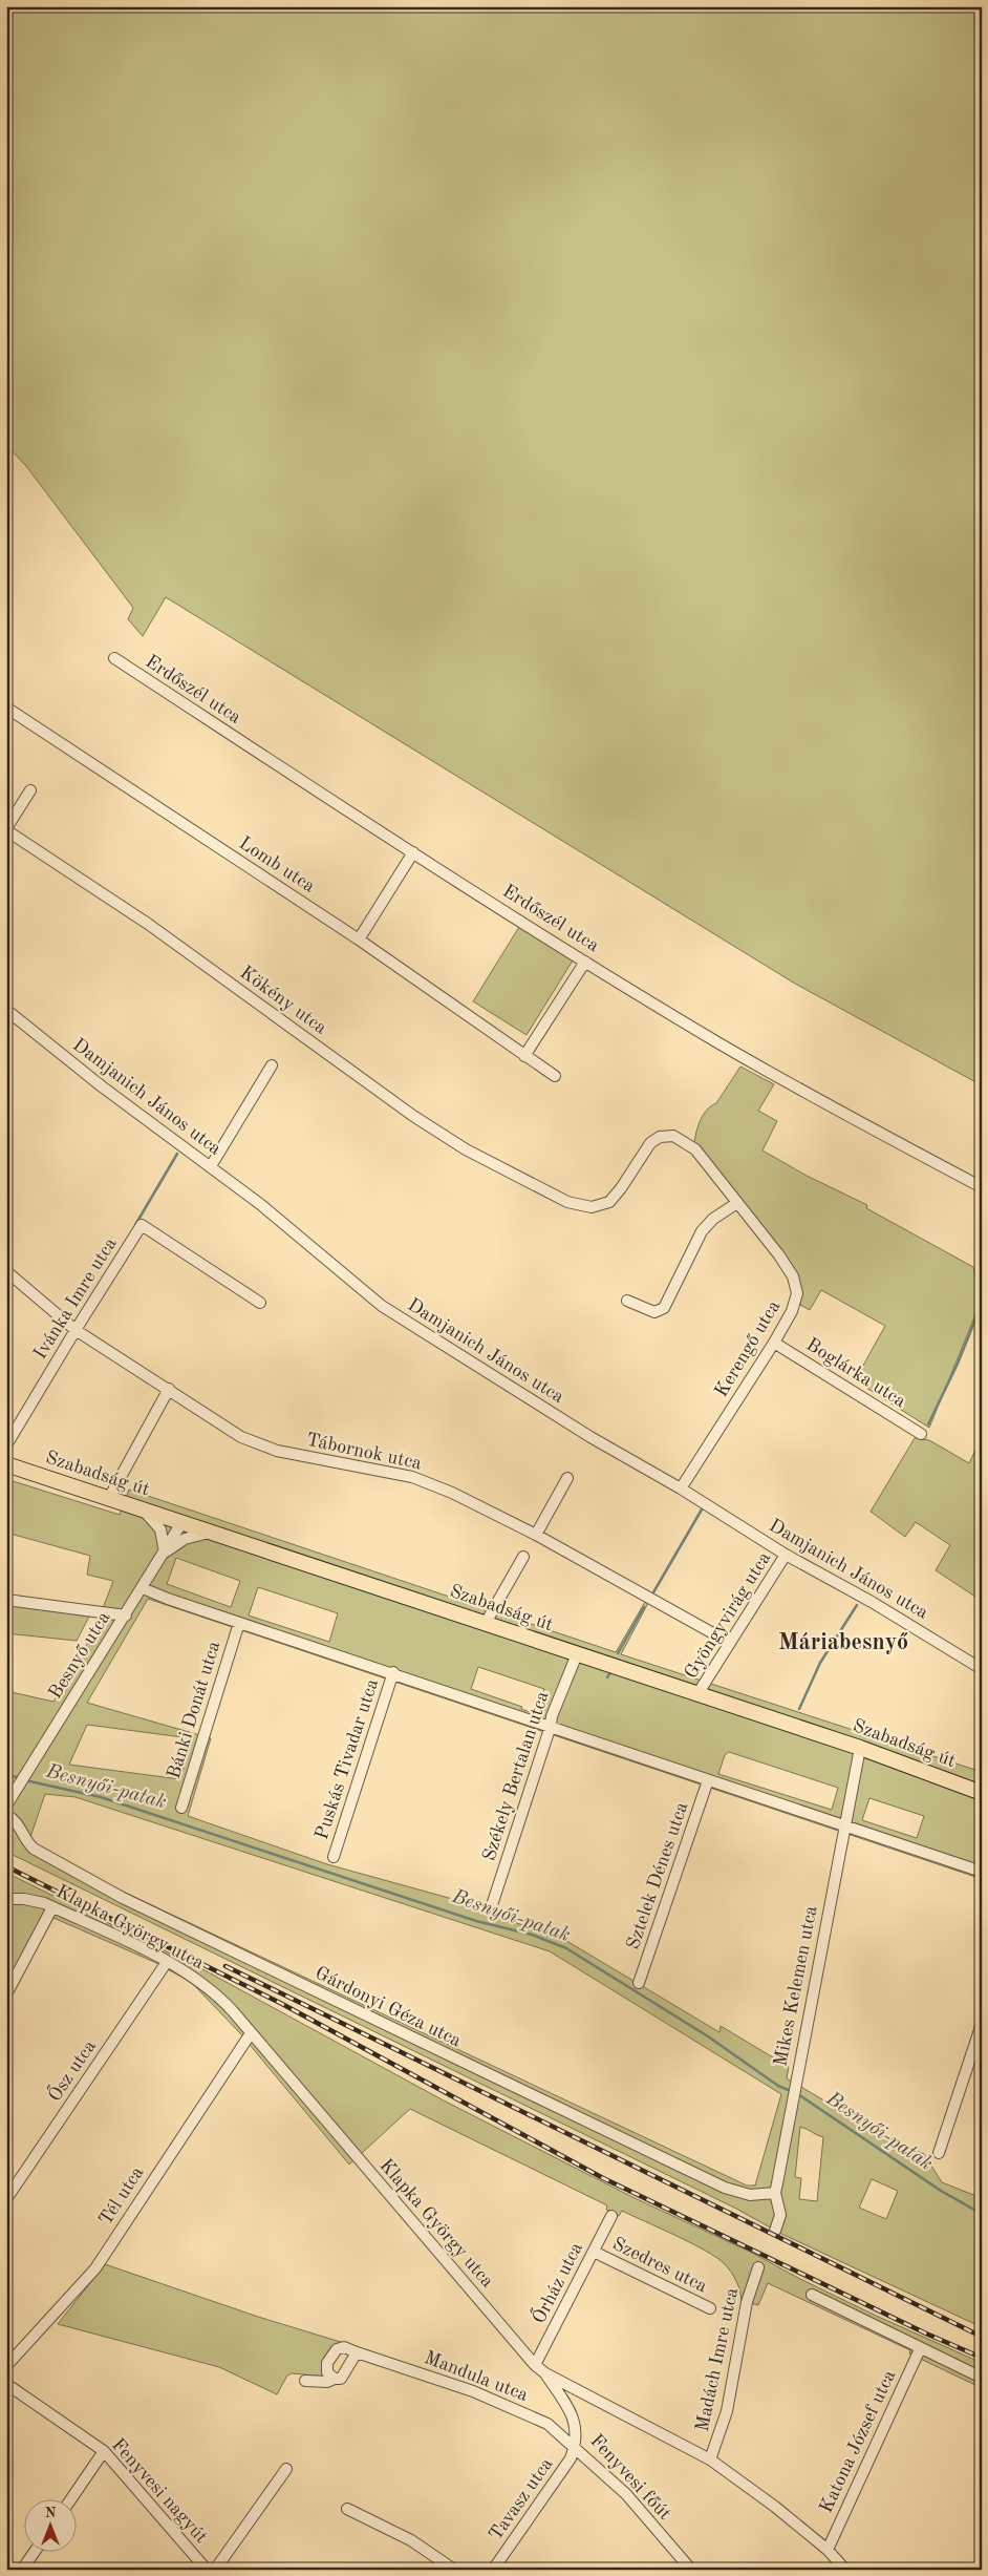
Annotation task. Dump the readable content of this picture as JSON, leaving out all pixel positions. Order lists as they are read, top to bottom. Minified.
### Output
{"streets":{"main road":["Szabadság út"],"street":["Erdőszél utca","Lomb utca","Kökény utca","Damjanich János utca","Ivánka Imre utca","Kerengő utca","Boglárka utca","Tábornok utca","Gyöngyvirág utca","Besnyő utca","Bánki Donát utca","Puskás Tivadar utca","Székely Bertalan utca","Sztelek Dénes utca","Klapka György utca","Mikes Kelemen utca","Gárdonyi Géza utca","Ősz utca","Tél utca","Szedres utca","Őrház utca","Madách Imre utca","Mandula utca","Katona József utca","Fenyvesi főút","Fenyvesi nagyút","Tavasz utca"]},"crossings":[["Kökény utca","Kerengő utca"],["Damjanich János utca","Kerengő utca"],["Damjanich János utca","Gyöngyvirág utca"],["Ivánka Imre utca","Tábornok utca"],["Kerengő utca","Boglárka utca"],["Tábornok utca","Gyöngyvirág utca"],["Szabadság út","Gyöngyvirág utca"],["Szabadság út","Besnyő utca"],["Szabadság út","Székely Bertalan utca"],["Szabadság út","Mikes Kelemen utca"],["Klapka György utca","Ősz utca"],["Klapka György utca","Tél utca"],["Klapka György utca","Őrház utca"],["Klapka György utca","Madách Imre utca"],["Klapka György utca","Katona József utca"],["Klapka György utca","Fenyvesi főút"],["Mikes Kelemen utca","Gárdonyi Géza utca"],["Szedres utca","Őrház utca"],["Mandula utca","Fenyvesi főút"],["Mandula utca","Tavasz utca"],["Fenyvesi főút","Tavasz utca"]],"districts":["Máriabesnyő"],"water":["Besnyői-patak"],"north":"top"}
